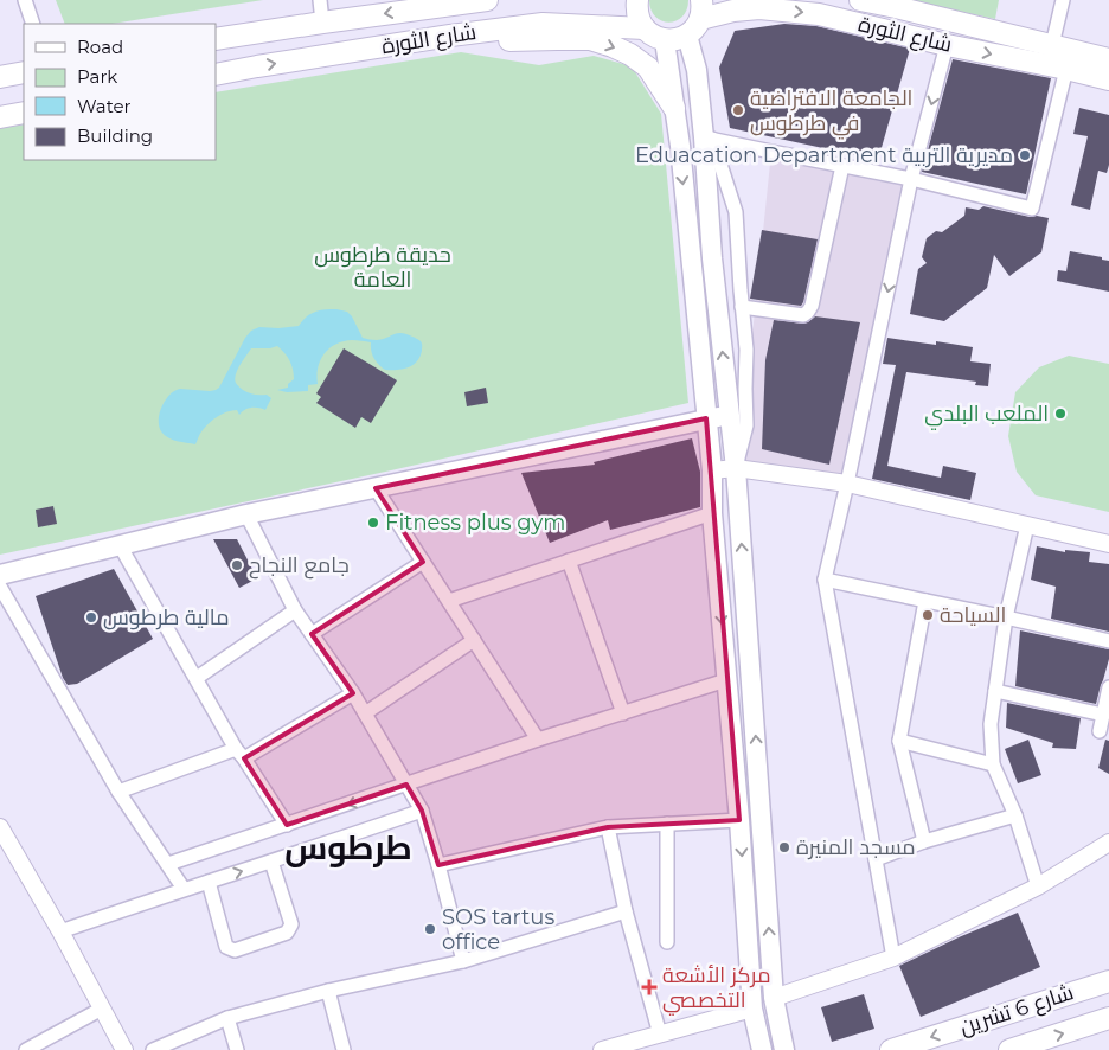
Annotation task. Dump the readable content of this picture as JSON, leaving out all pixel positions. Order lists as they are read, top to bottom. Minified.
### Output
{"streets":{"main road":["شارع الثورة","شارع 6 تشرين"]},"districts":["طرطوس"],"parks":["حديقة طرطوس العامة"],"places":{"other":["الجامعة الافتراضية في طرطوس","Eduacation Department مديرية التربية","الملعب البلدي","Fitness plus gym","جامع النجاح","السياحة","مالية طرطوس","مسجد المنيرة","SOS tartus office"],"health":["مركز الأشعة التخصصي"]},"legend":["Road","Park","Water","Building"]}
